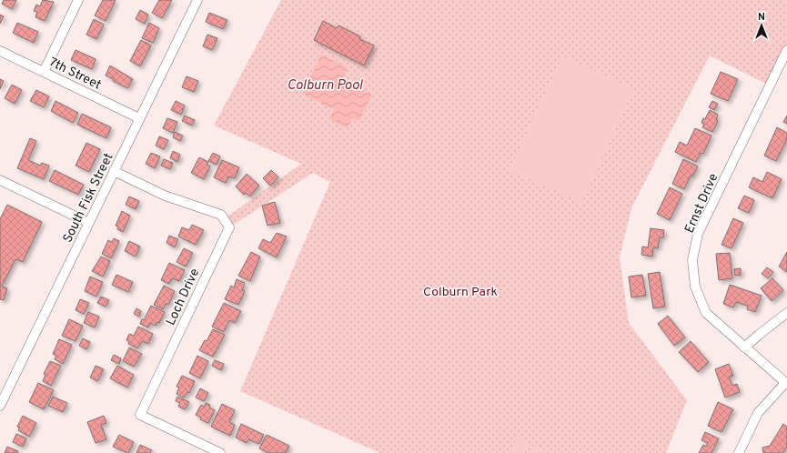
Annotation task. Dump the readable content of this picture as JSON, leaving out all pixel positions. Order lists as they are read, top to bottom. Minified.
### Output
{"streets":{"street":["7th Street","South Fisk Street","Ernst Drive","Loch Drive"]},"crossings":[["7th Street","South Fisk Street"],["South Fisk Street","Loch Drive"]],"water":["Colburn Pool"],"parks":["Colburn Park"],"north":"top"}
